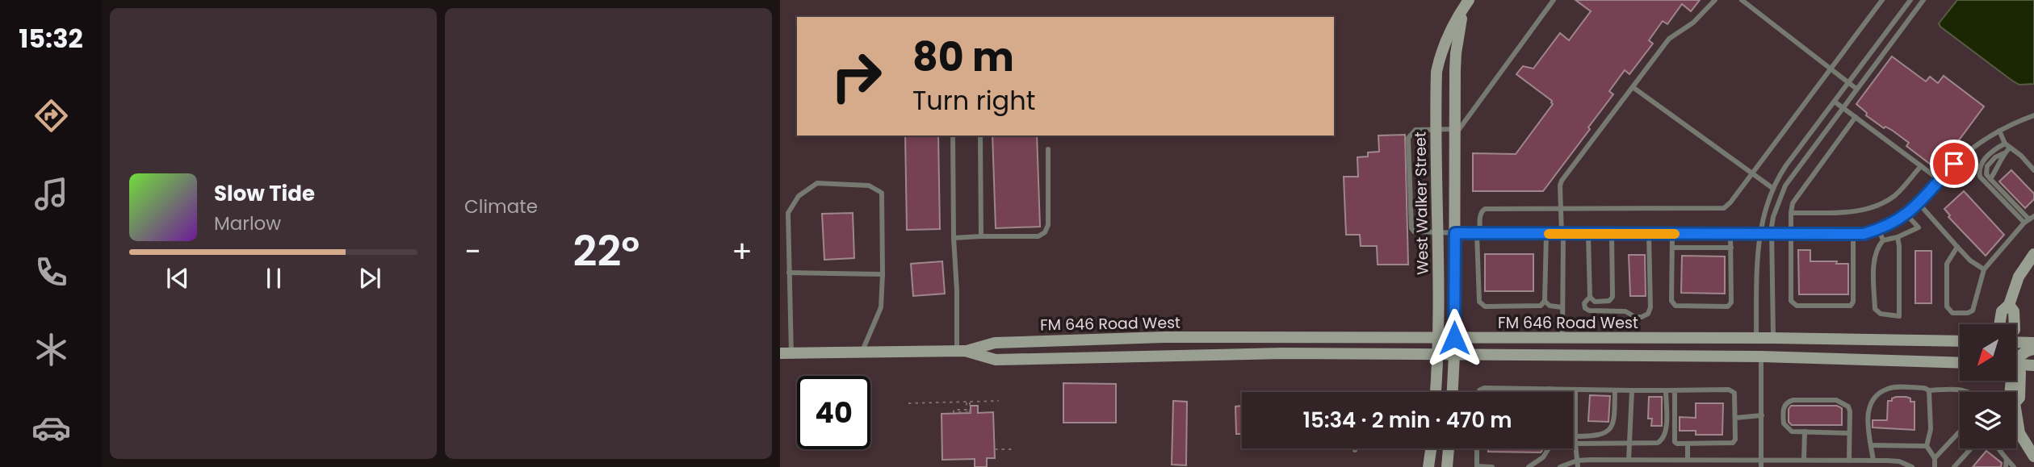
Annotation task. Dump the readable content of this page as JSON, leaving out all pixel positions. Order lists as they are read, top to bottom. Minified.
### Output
{"streets":{"main road":["West Walker Street","FM 646 Road West"]},"crossings":[["West Walker Street","FM 646 Road West"]],"north":"bottom left","page":{"tabs":"15:32","tile":"Climate","turn":["80 m","Turn right"],"song":["Slow Tide","Marlow"],"heat":["−","22°","+"],"limit":"40","trip":"15:34 · 2 min · 470 m"}}
